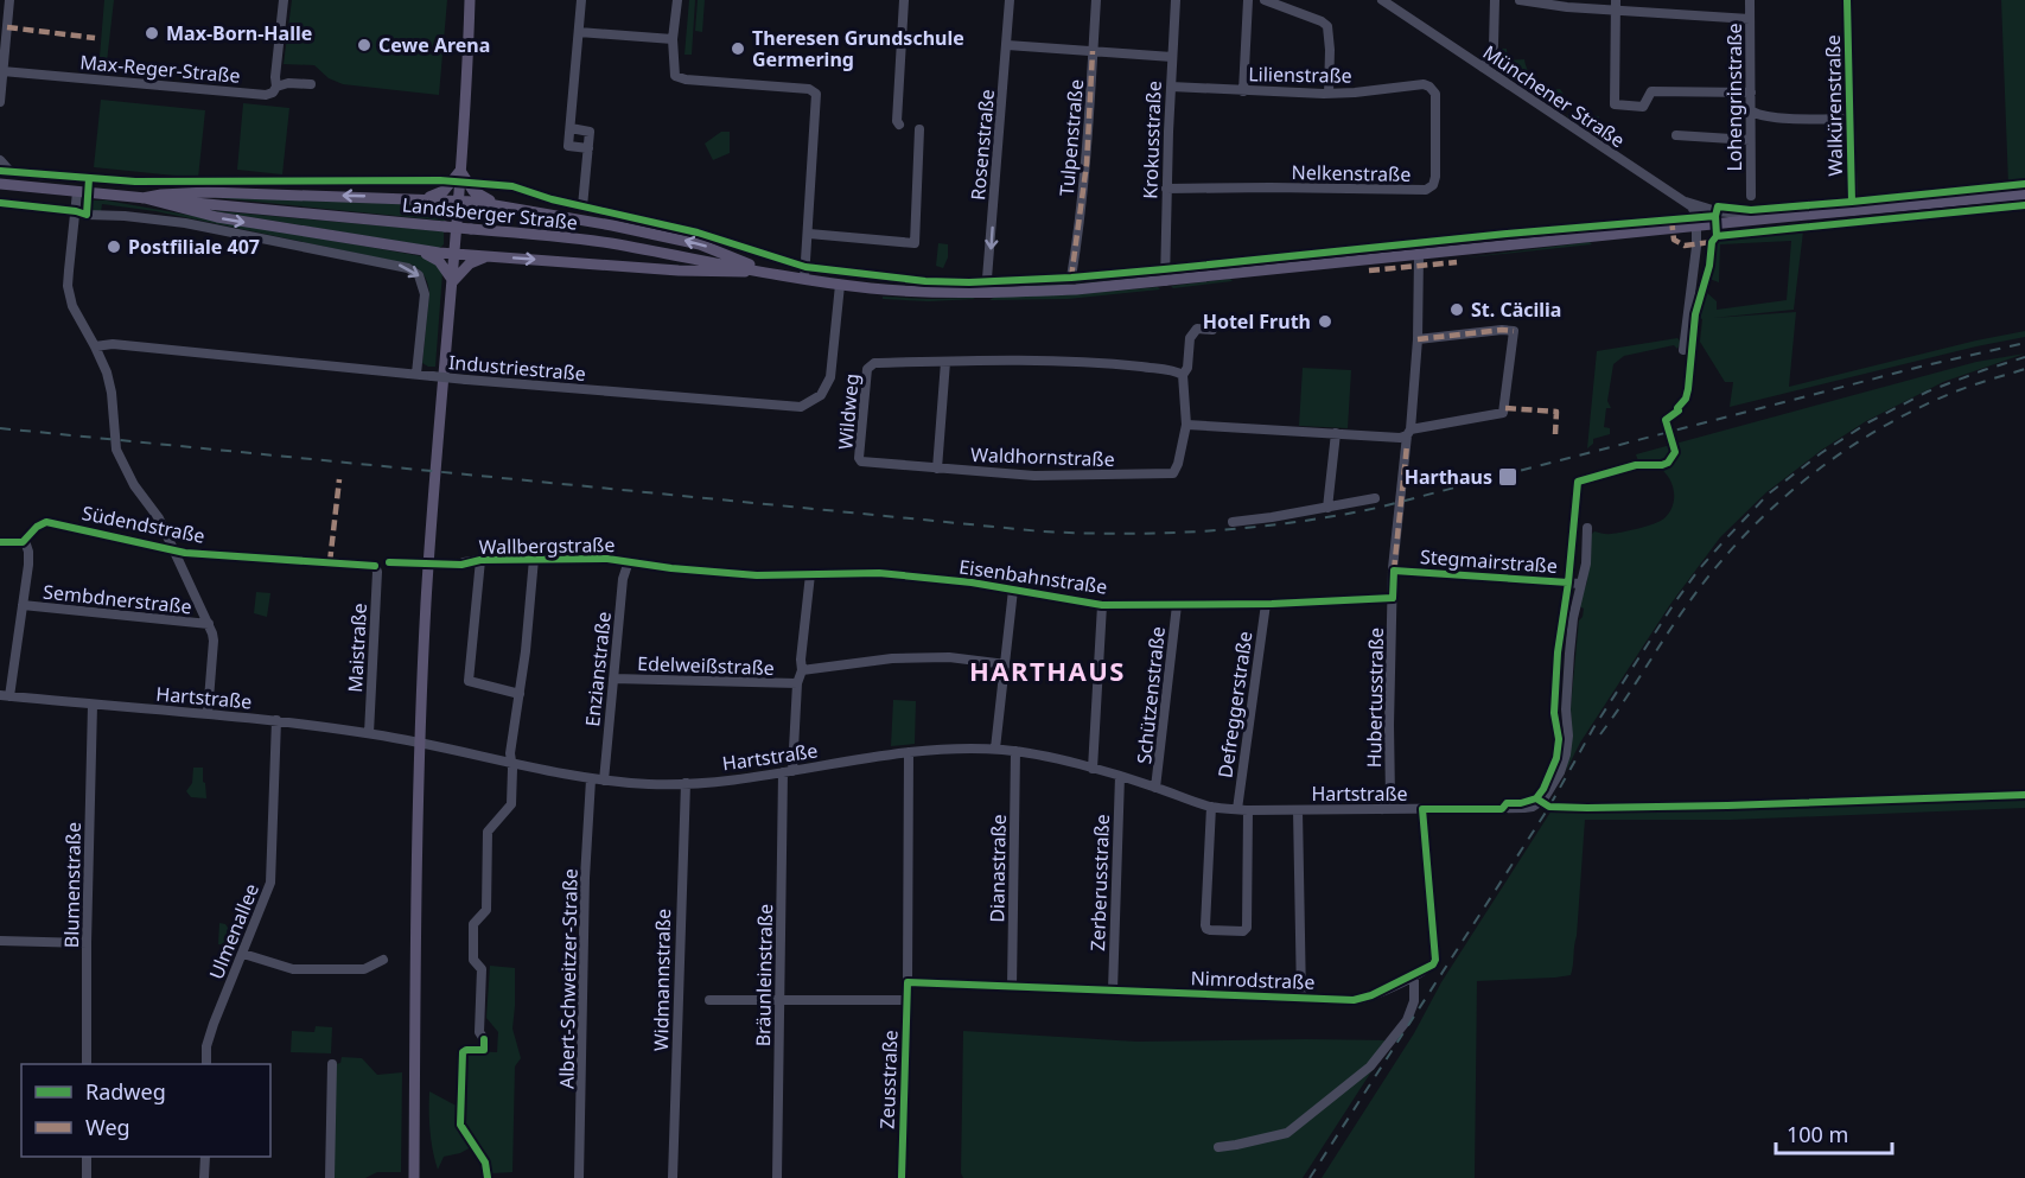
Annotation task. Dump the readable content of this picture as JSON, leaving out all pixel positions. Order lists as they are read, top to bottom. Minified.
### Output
{"streets":{"main road":["Landsberger Straße"],"street":["Max-Reger-Straße","Lilienstraße","Münchener Straße","Lohengrinstraße","Walkürenstraße","Tulpenstraße","Krokusstraße","Rosenstraße","Nelkenstraße","Industriestraße","Wildweg","Waldhornstraße","Südendstraße","Wallbergstraße","Stegmairstraße","Eisenbahnstraße","Sembdnerstraße","Maistraße","Edelweißstraße","Enzianstraße","Schützenstraße","Hartstraße","Hubertusstraße","Defreggerstraße","Dianastraße","Zerberusstraße","Blumenstraße","Ulmenallee","Bräunleinstraße","Albert-Schweitzer-Straße","Widmannstraße","Nimrodstraße","Zeusstraße"]},"crossings":[["Lilienstraße","Krokusstraße"],["Lilienstraße","Nelkenstraße"],["Walkürenstraße","Landsberger Straße"],["Krokusstraße","Nelkenstraße"],["Krokusstraße","Landsberger Straße"],["Rosenstraße","Landsberger Straße"],["Landsberger Straße","Industriestraße"],["Landsberger Straße","Hubertusstraße"],["Wildweg","Waldhornstraße"],["Südendstraße","Maistraße"],["Wallbergstraße","Eisenbahnstraße"],["Wallbergstraße","Enzianstraße"],["Wallbergstraße","Hartstraße"],["Stegmairstraße","Hartstraße"],["Stegmairstraße","Hubertusstraße"],["Eisenbahnstraße","Enzianstraße"],["Eisenbahnstraße","Schützenstraße"],["Eisenbahnstraße","Hubertusstraße"],["Eisenbahnstraße","Defreggerstraße"],["Eisenbahnstraße","Bräunleinstraße"],["Maistraße","Hartstraße"],["Edelweißstraße","Enzianstraße"],["Edelweißstraße","Bräunleinstraße"],["Enzianstraße","Hartstraße"],["Schützenstraße","Hartstraße"],["Hartstraße","Hubertusstraße"],["Hartstraße","Defreggerstraße"],["Hartstraße","Dianastraße"],["Hartstraße","Zerberusstraße"],["Hartstraße","Blumenstraße"],["Hartstraße","Ulmenallee"],["Hartstraße","Bräunleinstraße"],["Hartstraße","Albert-Schweitzer-Straße"],["Hartstraße","Widmannstraße"],["Hartstraße","Nimrodstraße"],["Hartstraße","Zeusstraße"],["Dianastraße","Nimrodstraße"],["Zerberusstraße","Nimrodstraße"],["Nimrodstraße","Zeusstraße"]],"one_way":["Rosenstraße"],"districts":["HARTHAUS"],"places":{"other":["Max-Born-Halle","Cewe Arena","Theresen Grundschule Germering","Postfiliale 407","St. Cäcilia","Hotel Fruth"],"transit":["Harthaus"]},"legend":["Radweg","Weg"],"scale_bar":"100 m"}
